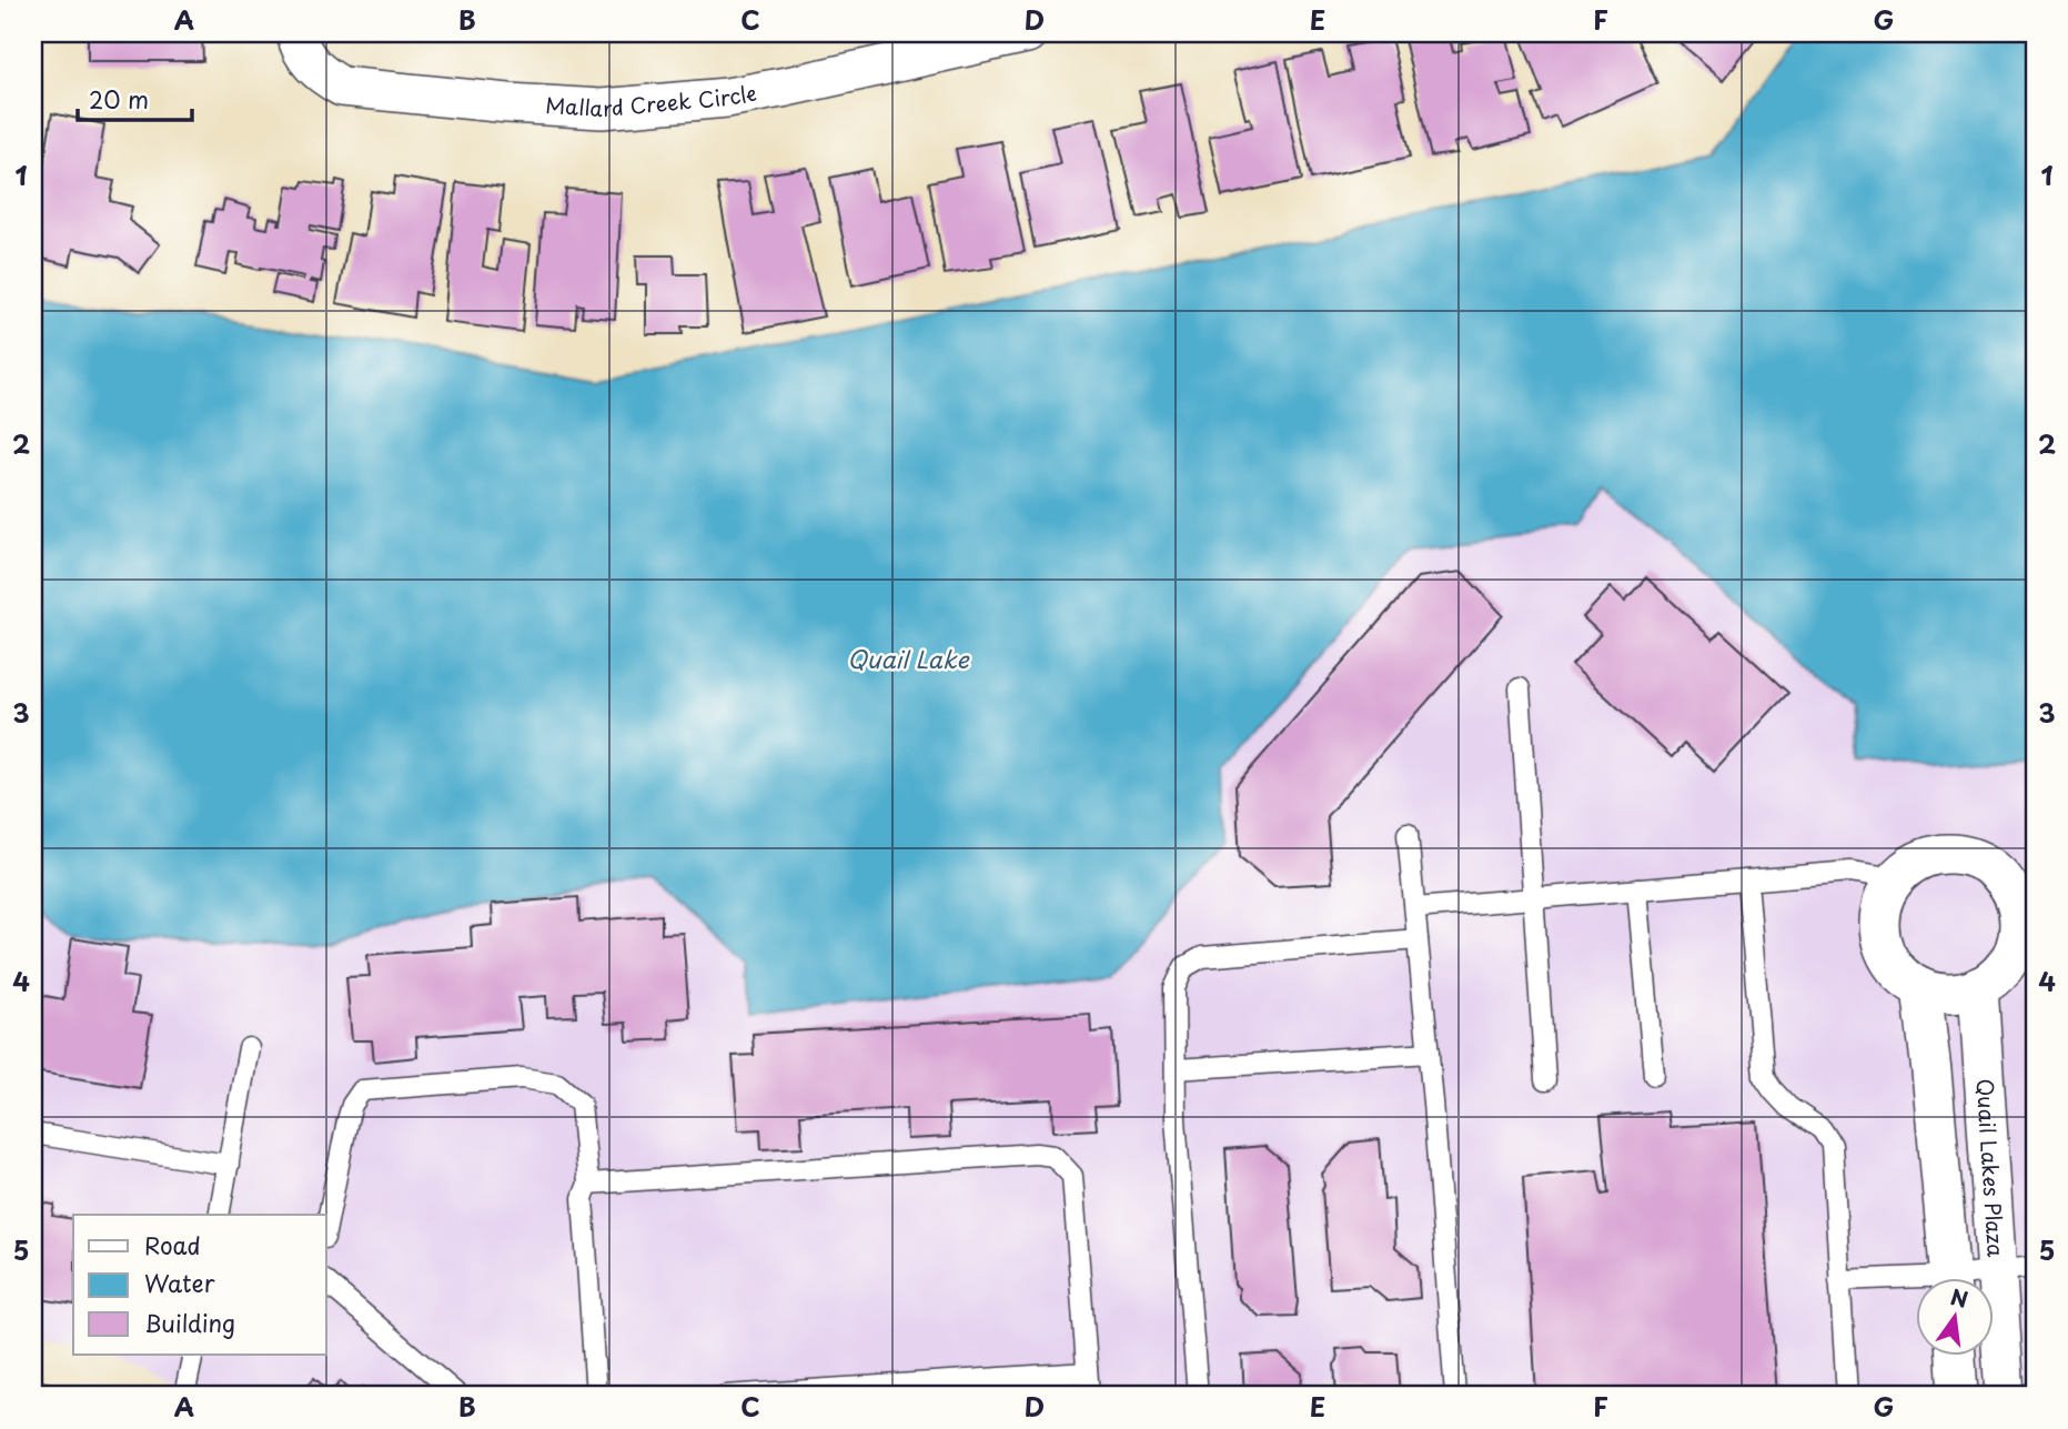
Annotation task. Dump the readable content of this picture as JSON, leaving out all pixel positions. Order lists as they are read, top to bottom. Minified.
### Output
{"streets":{"street":["Mallard Creek Circle","Quail Lakes Plaza"]},"water":["Quail Lake"],"legend":["Road","Water","Building"],"scale_bar":"20 m","north":"top","grid":{"columns":["A","B","C","D","E","F","G"],"rows":["1","2","3","4","5"]}}
